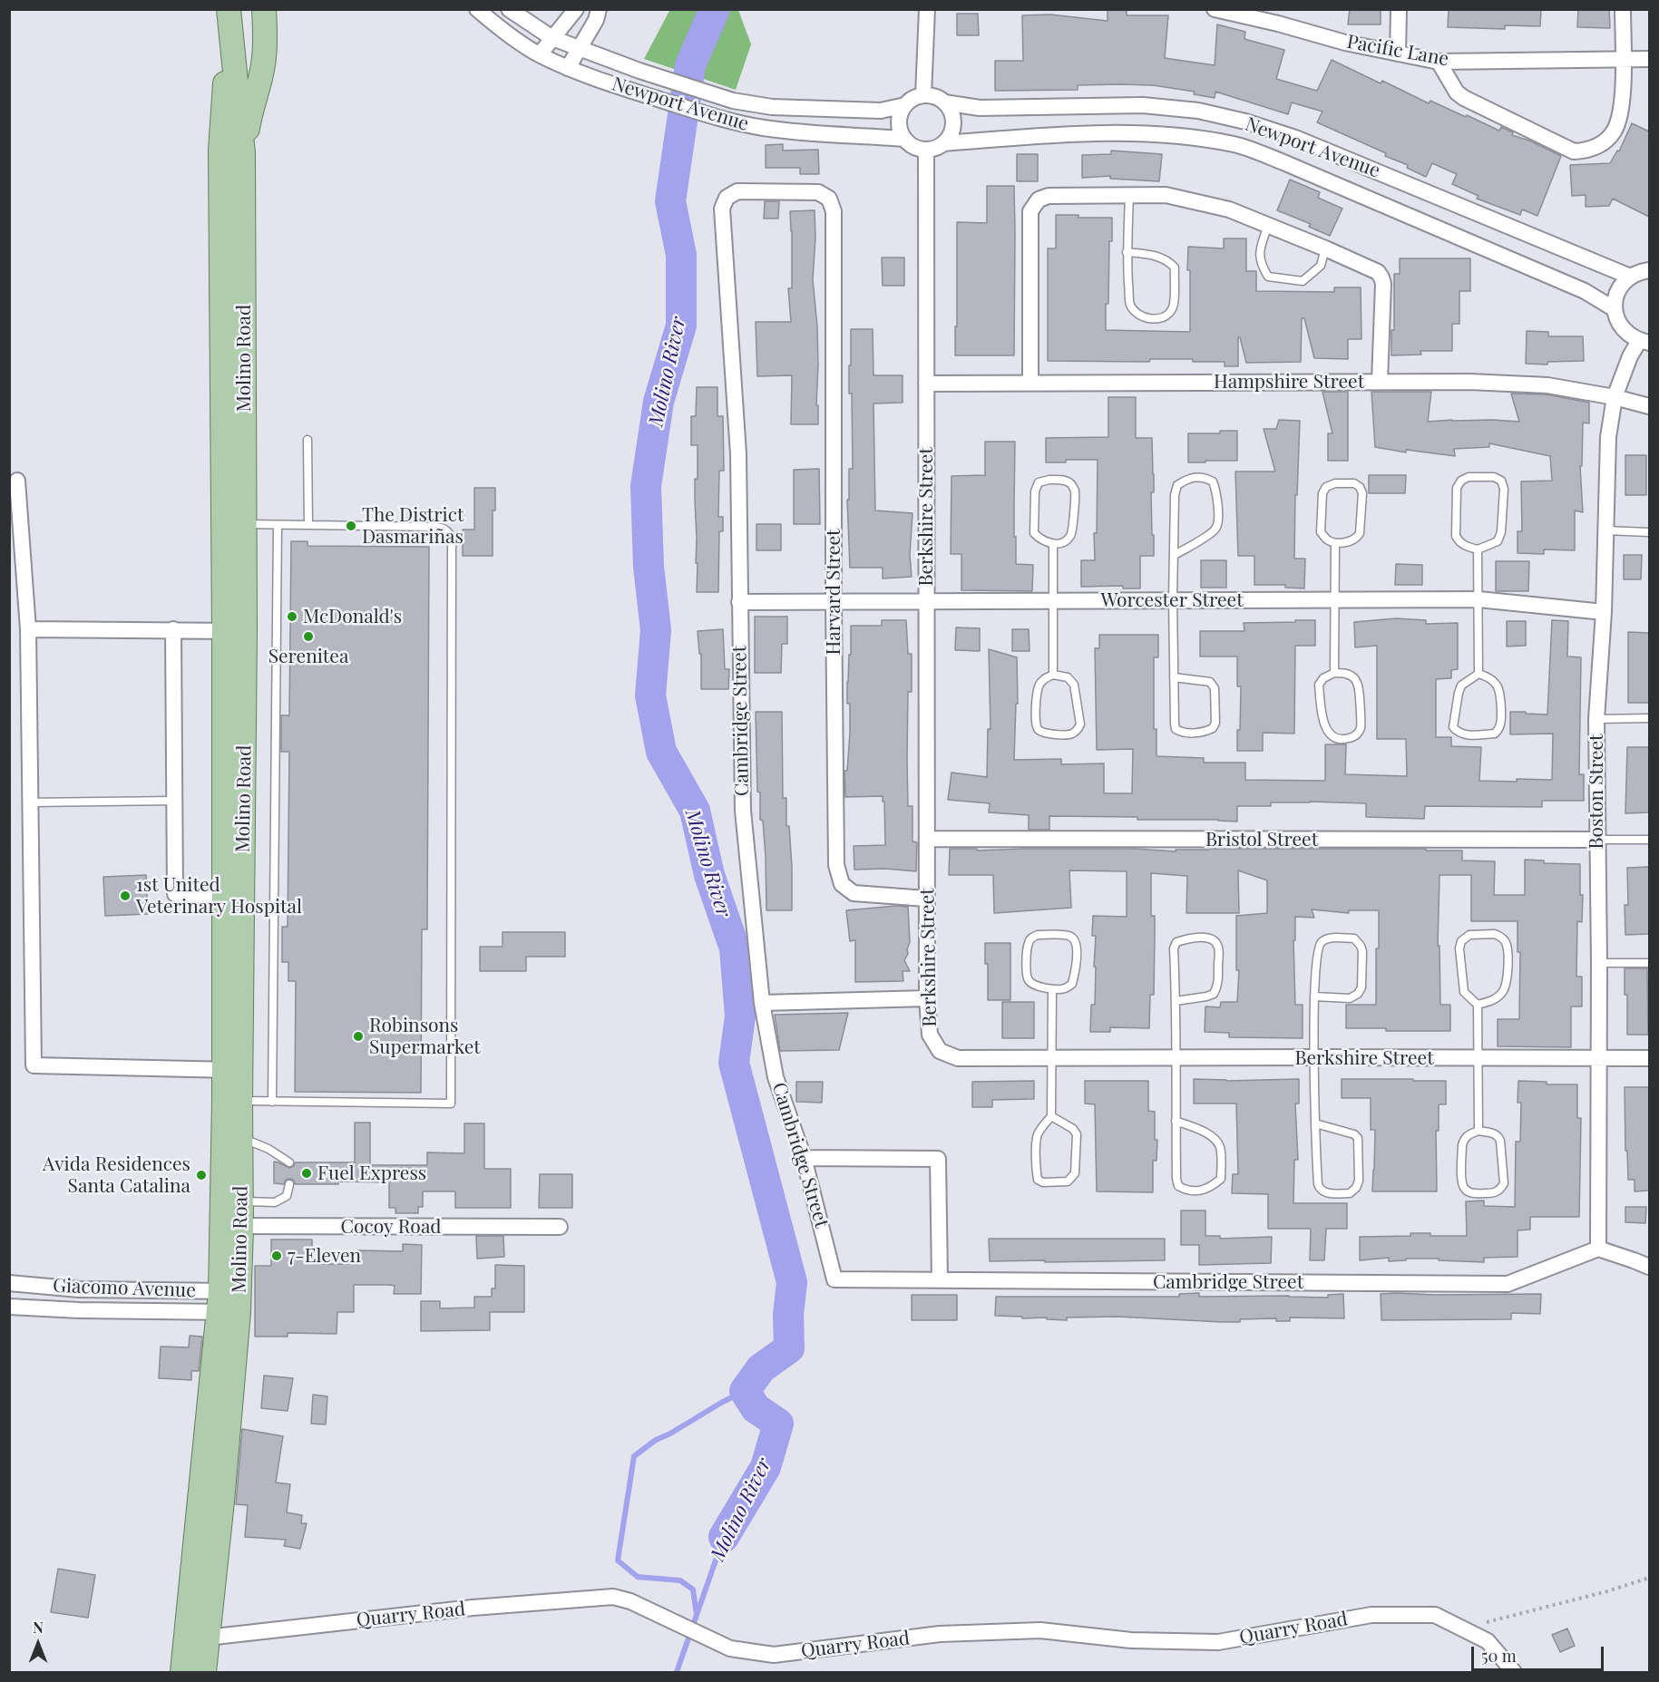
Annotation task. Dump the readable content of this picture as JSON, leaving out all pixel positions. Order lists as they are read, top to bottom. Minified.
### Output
{"streets":{"main road":["Molino Road"],"street":["Pacific Lane","Newport Avenue","Hampshire Street","Berkshire Street","Harvard Street","Worcester Street","Cambridge Street","Boston Street","Bristol Street","Cocoy Road","Giacomo Avenue","Quarry Road"]},"crossings":[["Newport Avenue","Berkshire Street"],["Molino Road","Cocoy Road"],["Molino Road","Giacomo Avenue"],["Molino Road","Quarry Road"],["Hampshire Street","Berkshire Street"],["Hampshire Street","Boston Street"],["Berkshire Street","Harvard Street"],["Berkshire Street","Worcester Street"],["Berkshire Street","Boston Street"],["Berkshire Street","Bristol Street"],["Harvard Street","Worcester Street"],["Harvard Street","Cambridge Street"],["Worcester Street","Cambridge Street"],["Worcester Street","Boston Street"],["Cambridge Street","Boston Street"],["Boston Street","Bristol Street"]],"water":["Molino River"],"places":["The District Dasmariñas","McDonald's","Serenitea","1st United Veterinary Hospital","Robinsons Supermarket","Fuel Express","Avida Residences Santa Catalina","7-Eleven"],"scale_bar":"50 m","north":"top"}
